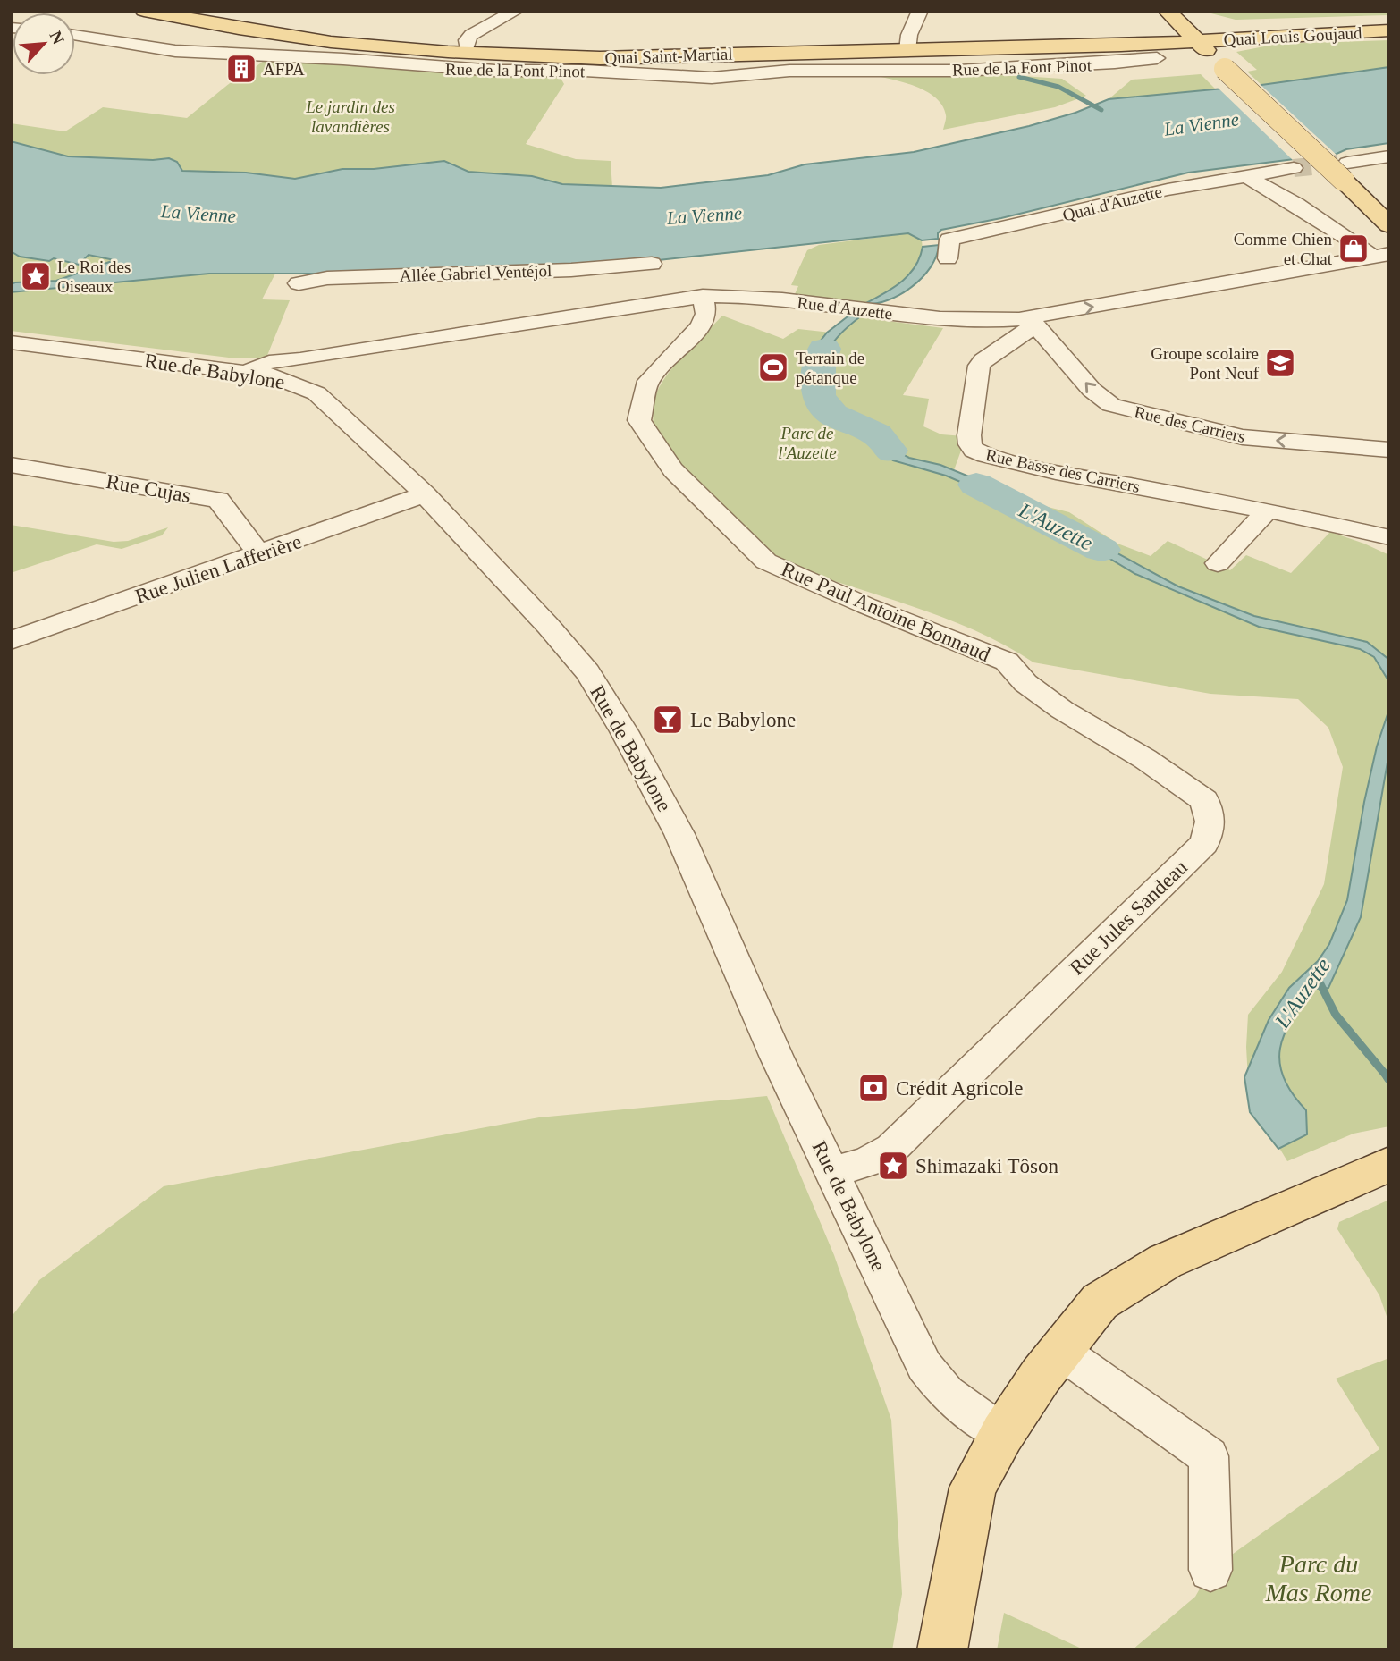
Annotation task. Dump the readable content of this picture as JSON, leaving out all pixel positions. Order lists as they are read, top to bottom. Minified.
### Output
{"streets":{"main road":["Quai Louis Goujaud","Quai Saint-Martial"],"street":["Rue de la Font Pinot","Quai d'Auzette","Allée Gabriel Ventéjol","Rue d'Auzette","Rue de Babylone","Rue des Carriers","Rue Basse des Carriers","Rue Cujas","Rue Julien Lafferière","Rue Paul Antoine Bonnaud","Rue Jules Sandeau"]},"crossings":[["Quai Louis Goujaud","Quai Saint-Martial"],["Rue d'Auzette","Rue de Babylone"],["Rue d'Auzette","Rue des Carriers"],["Rue d'Auzette","Rue Basse des Carriers"],["Rue d'Auzette","Rue Paul Antoine Bonnaud"],["Rue de Babylone","Rue Julien Lafferière"],["Rue de Babylone","Rue Jules Sandeau"],["Rue des Carriers","Rue Basse des Carriers"],["Rue Cujas","Rue Julien Lafferière"],["Rue Paul Antoine Bonnaud","Rue Jules Sandeau"]],"water":["La Vienne","L'Auzette"],"parks":["Le jardin des lavandières","Parc de l'Auzette","Parc du Mas Rome"],"places":{"building":["AFPA"],"shop":["Comme Chien et Chat"],"place":["Le Roi des Oiseaux","Shimazaki Tôson"],"school or university":["Groupe scolaire Pont Neuf"],"sports":["Terrain de pétanque"],"bar":["Le Babylone"],"bank":["Crédit Agricole"]},"north":"top right"}
